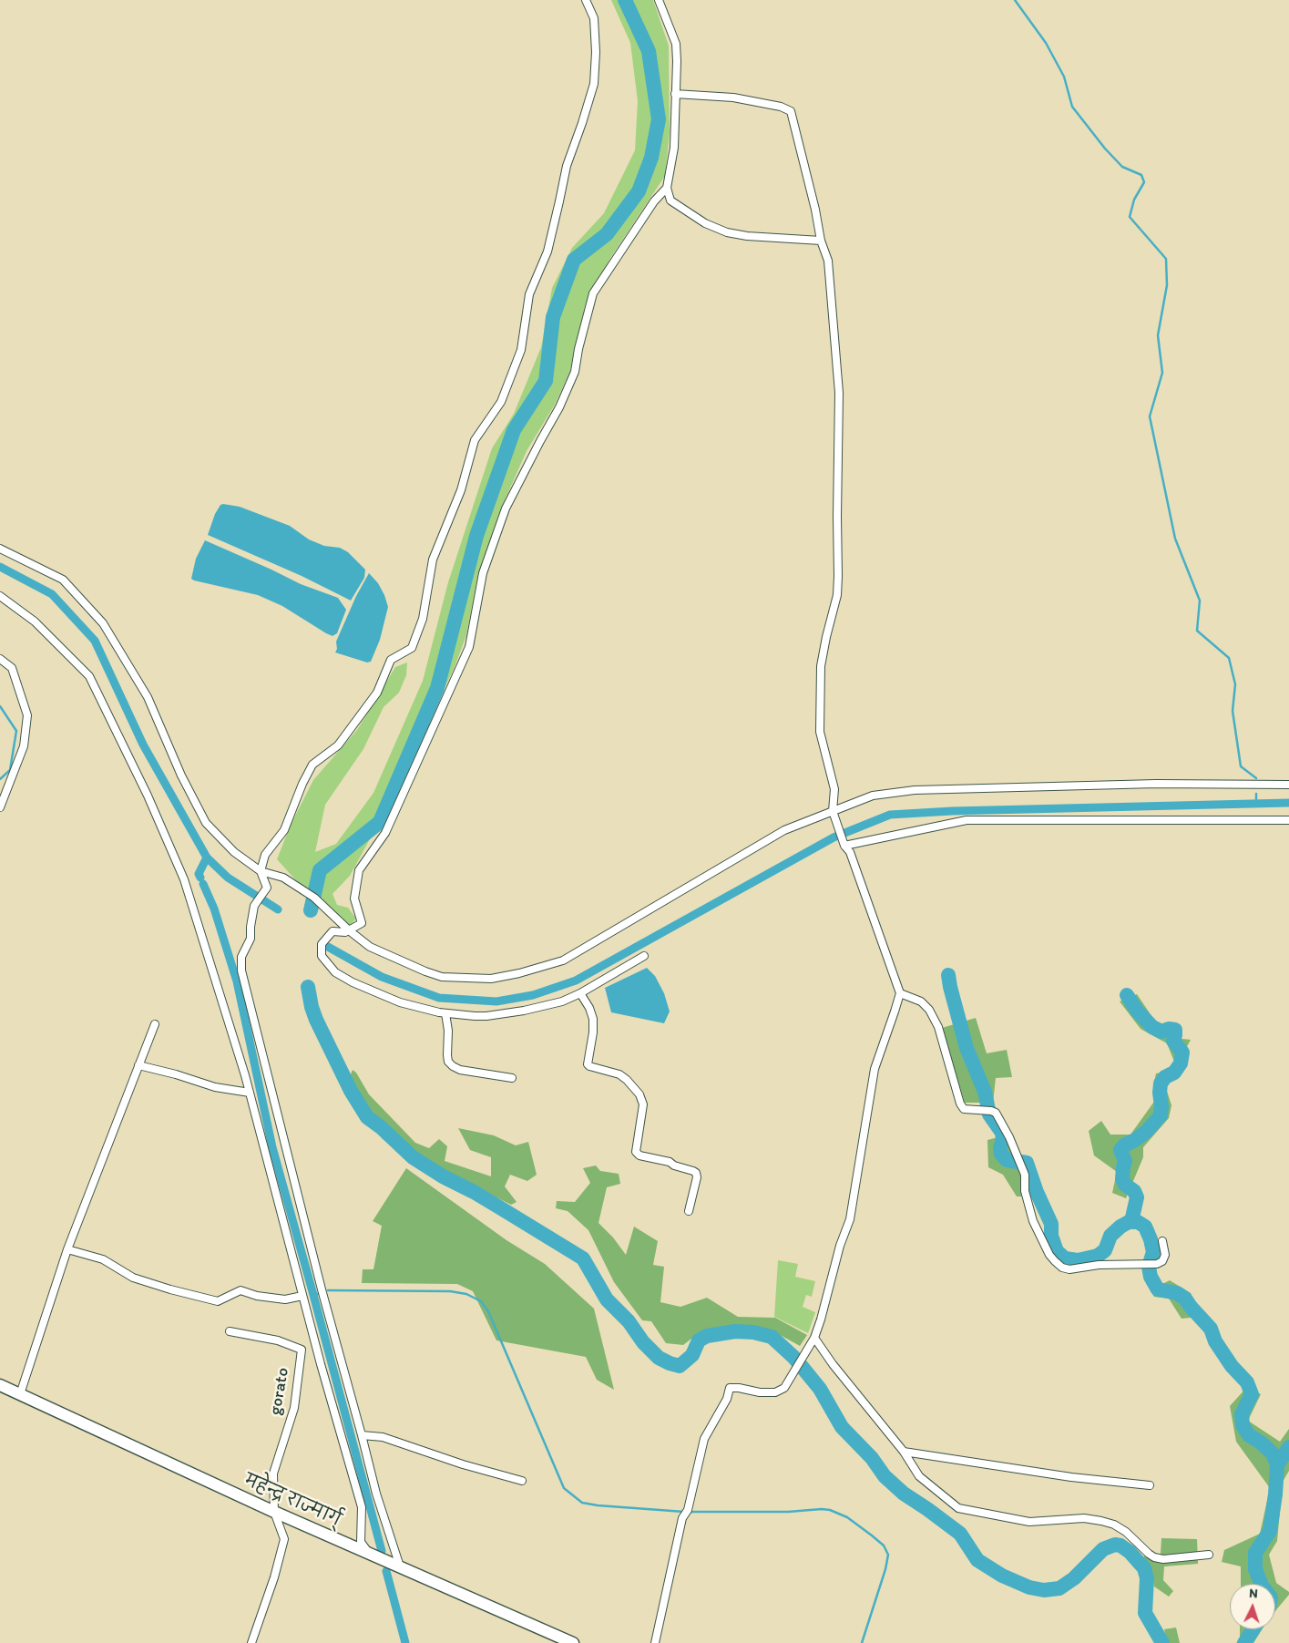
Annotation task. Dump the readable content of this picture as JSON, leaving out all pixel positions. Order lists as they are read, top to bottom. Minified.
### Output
{"streets":{"highway":["महेन्द्र राज्मार्ग्"],"street":["gorato"]},"crossings":[["gorato","महेन्द्र राज्मार्ग्"]],"north":"top"}
